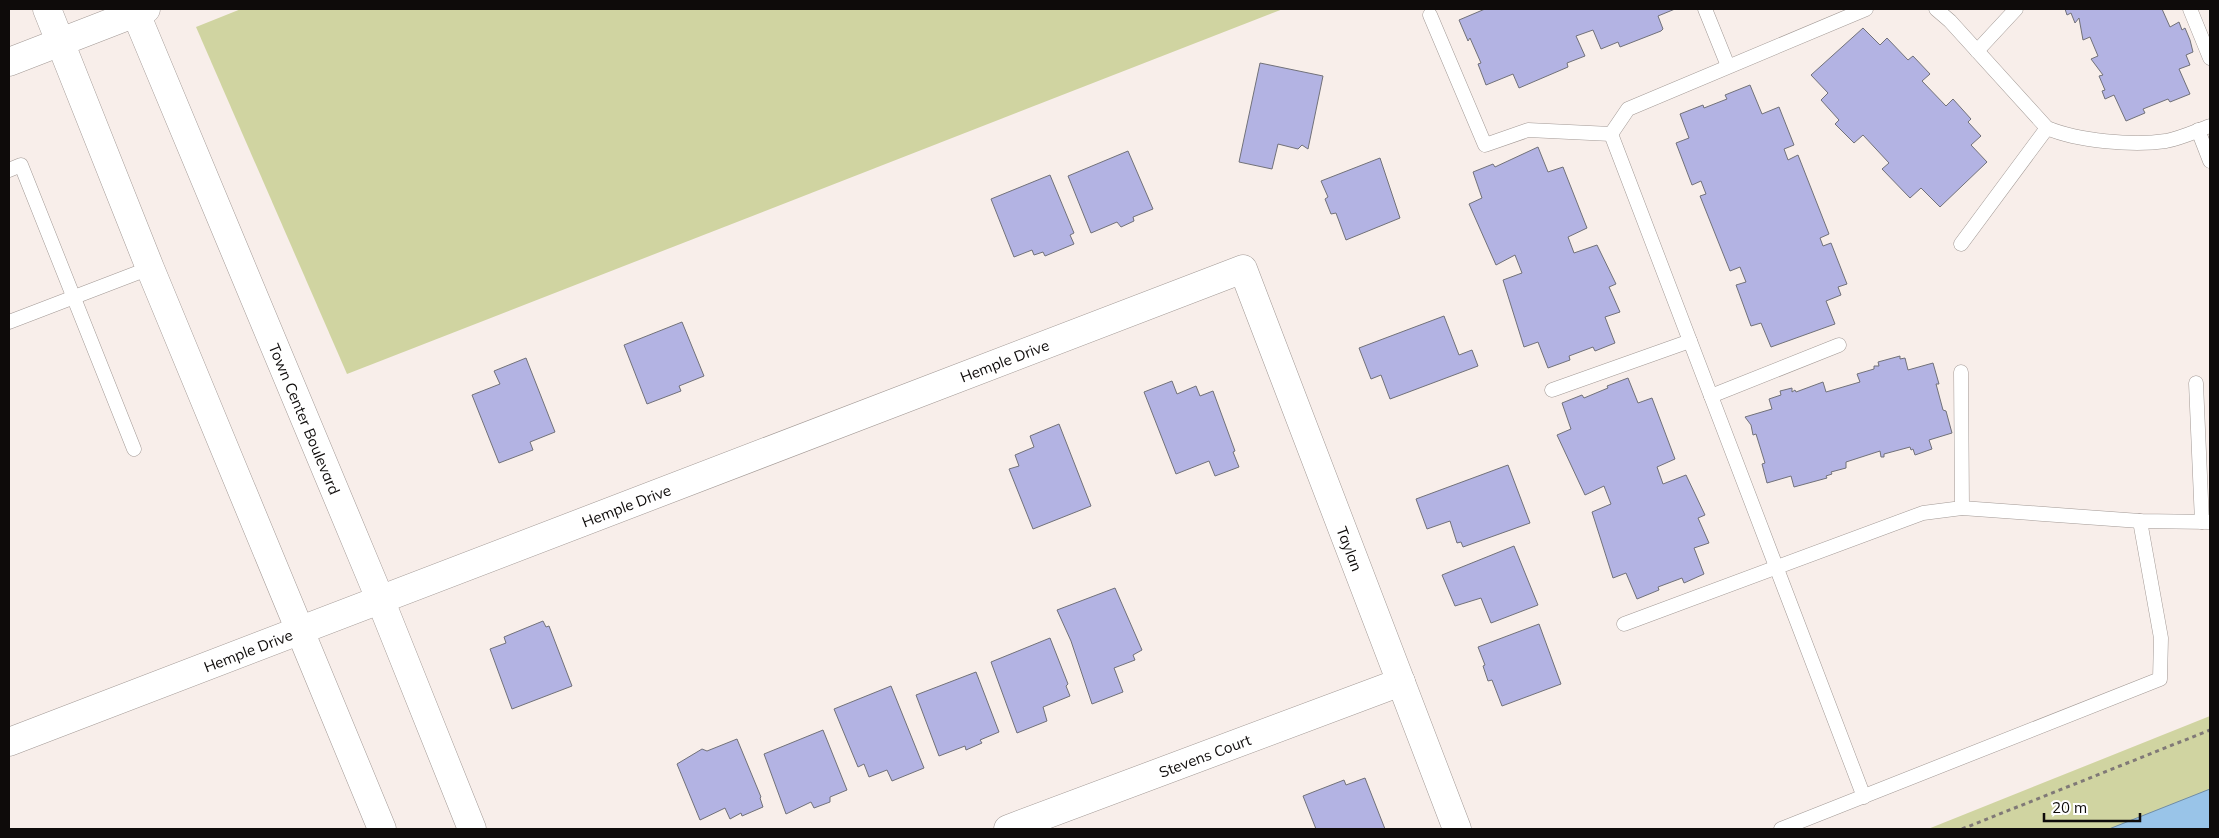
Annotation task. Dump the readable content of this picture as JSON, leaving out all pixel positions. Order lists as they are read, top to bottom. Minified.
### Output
{"streets":{"street":["Hemple Drive","Town Center Boulevard","Taylan","Stevens Court"]},"crossings":[["Hemple Drive","Town Center Boulevard"],["Hemple Drive","Taylan"],["Taylan","Stevens Court"]],"scale_bar":"20 m"}
